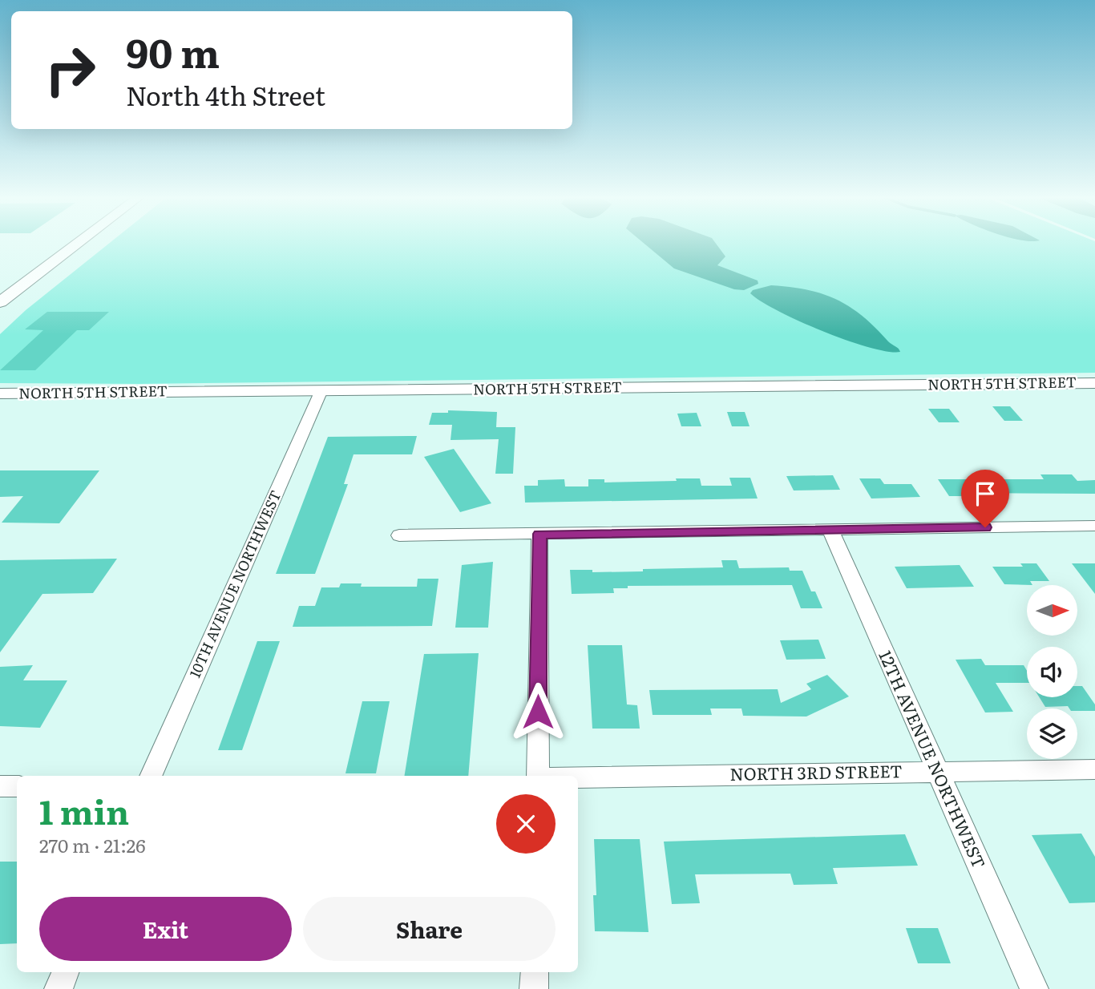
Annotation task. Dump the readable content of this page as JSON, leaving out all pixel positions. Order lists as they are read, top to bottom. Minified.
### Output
{"streets":{"street":["NORTH 5TH STREET","10TH AVENUE NORTHWEST","12TH AVENUE NORTHWEST","NORTH 3RD STREET"]},"crossings":[["NORTH 5TH STREET","10TH AVENUE NORTHWEST"],["12TH AVENUE NORTHWEST","NORTH 3RD STREET"]],"north":"right","page":{"turn":["90 m","North 4th Street"],"heading":["1 min","270 m · 21:26"],"buttons":["Exit","Share"]}}
